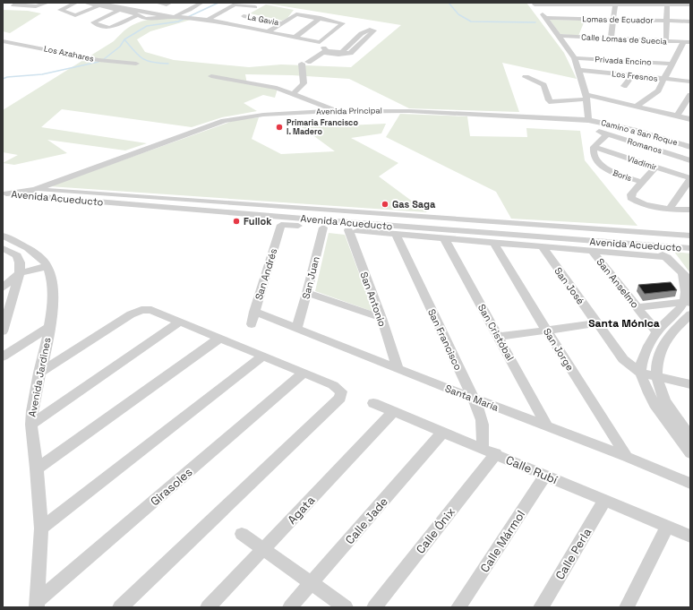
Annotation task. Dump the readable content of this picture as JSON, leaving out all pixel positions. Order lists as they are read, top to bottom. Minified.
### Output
{"streets":{"street":["La Gavia","Lomas de Ecuador","Calle Lomas de Suecia","Los Azahares","Privada Encino","Los Fresnos","Avenida Principal","Camino a San Roque","Romanos","Vladimir","Boris","Avenida Acueducto","San Andrés","San Juan","San Anselmo","San José","San Antonio","San Cristóbal","San Francisco","San Jorge","Avenida Jardines","Santa María","Calle Rubí","Girasoles","Agata","Calle Jade","Calle Ónix","Calle Mármol","Calle Perla"]},"crossings":[["Lomas de Ecuador","Calle Lomas de Suecia"],["Avenida Principal","Camino a San Roque"],["Avenida Principal","Avenida Acueducto"],["Vladimir","Boris"],["San Andrés","San Juan"],["San Andrés","Santa María"],["San Juan","Santa María"],["San Antonio","Santa María"],["San Cristóbal","Santa María"],["San Francisco","Santa María"],["San Francisco","Calle Rubí"],["San Jorge","Santa María"],["Avenida Jardines","Girasoles"],["Calle Rubí","Agata"],["Calle Rubí","Calle Jade"],["Calle Rubí","Calle Ónix"],["Calle Rubí","Calle Mármol"],["Calle Rubí","Calle Perla"]],"districts":["Santa Mónica"],"places":["Primaria Francisco I. Madero","Gas Saga","Fullok"]}
